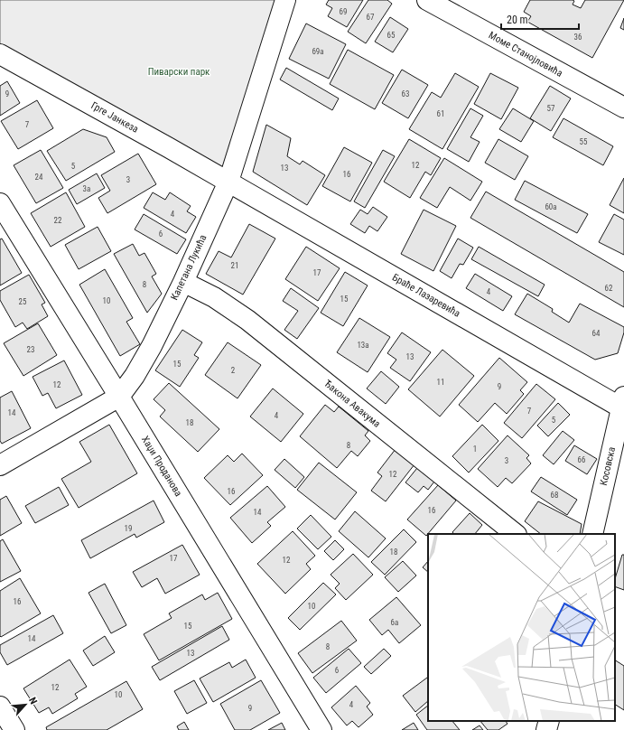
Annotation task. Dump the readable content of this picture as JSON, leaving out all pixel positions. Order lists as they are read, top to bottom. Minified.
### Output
{"streets":{"street":["Моме Станојловића","Грге Јанкеза","Капетана Лукића","Браће Лазаревића","Ђакона Авакума","Хаџи Проданова","Косовска"]},"crossings":[["Грге Јанкеза","Капетана Лукића"],["Грге Јанкеза","Браће Лазаревића"],["Капетана Лукића","Браће Лазаревића"],["Капетана Лукића","Ђакона Авакума"],["Капетана Лукића","Хаџи Проданова"],["Браће Лазаревића","Косовска"]],"parks":["Пиварски парк"],"house_numbers":["69","67","65","36","69a","9","63","57","61","7","55","12","5","13","16","24","3","3a","60a","4","22","6","21","17","8","62","4","15","10","25","64","13a","23","13","15","2","11","12","9","7","14","4","5","18","8","1","66","3","12","16","68","16","14","19","18","17","12","16","10","6a","15","14","8","13","6","12","10","4","9"],"scale_bar":"20 m","north":"top right"}
